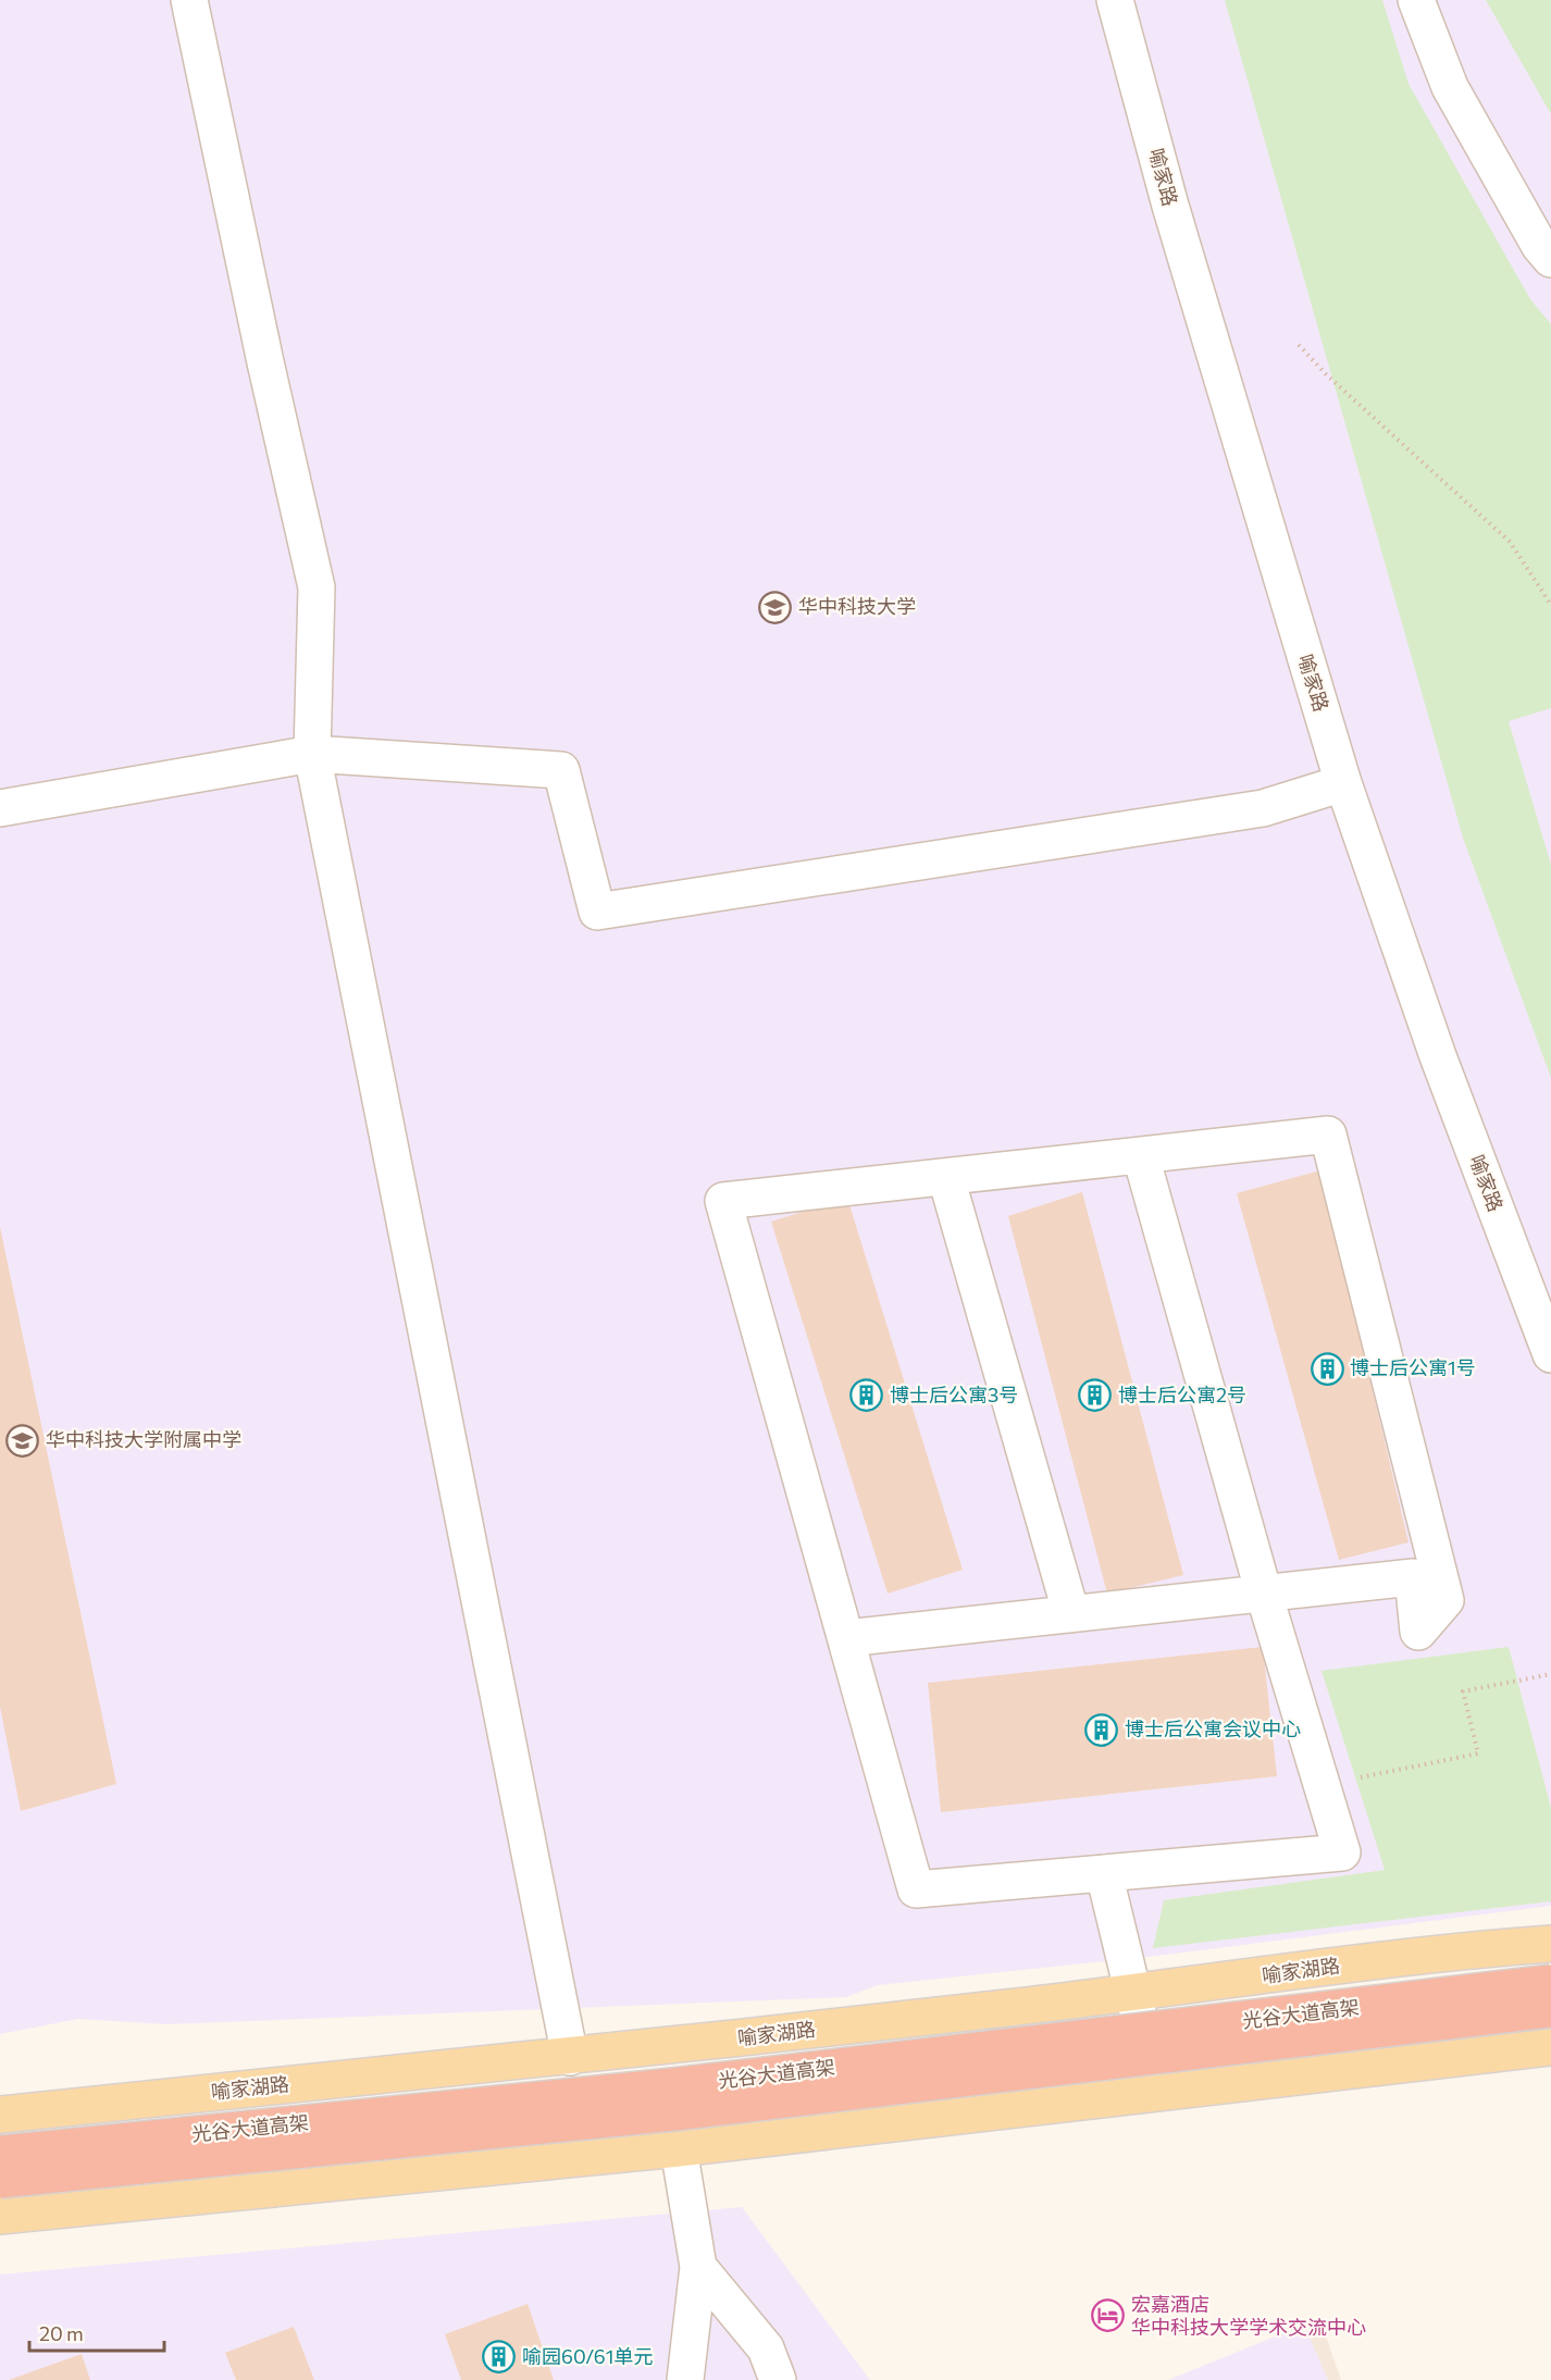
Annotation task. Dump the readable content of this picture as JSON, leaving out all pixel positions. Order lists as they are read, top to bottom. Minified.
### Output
{"streets":{"highway":["光谷大道高架"],"main road":["喻家湖路"],"street":["喻家路"]},"places":{"school or university":["华中科技大学","华中科技大学附属中学"],"building":["博士后公寓1号","博士后公寓3号","博士后公寓2号","博士后公寓会议中心","喻园60/61单元"],"hotel":["宏嘉酒店 华中科技大学学术交流中心"]},"scale_bar":"20 m"}
